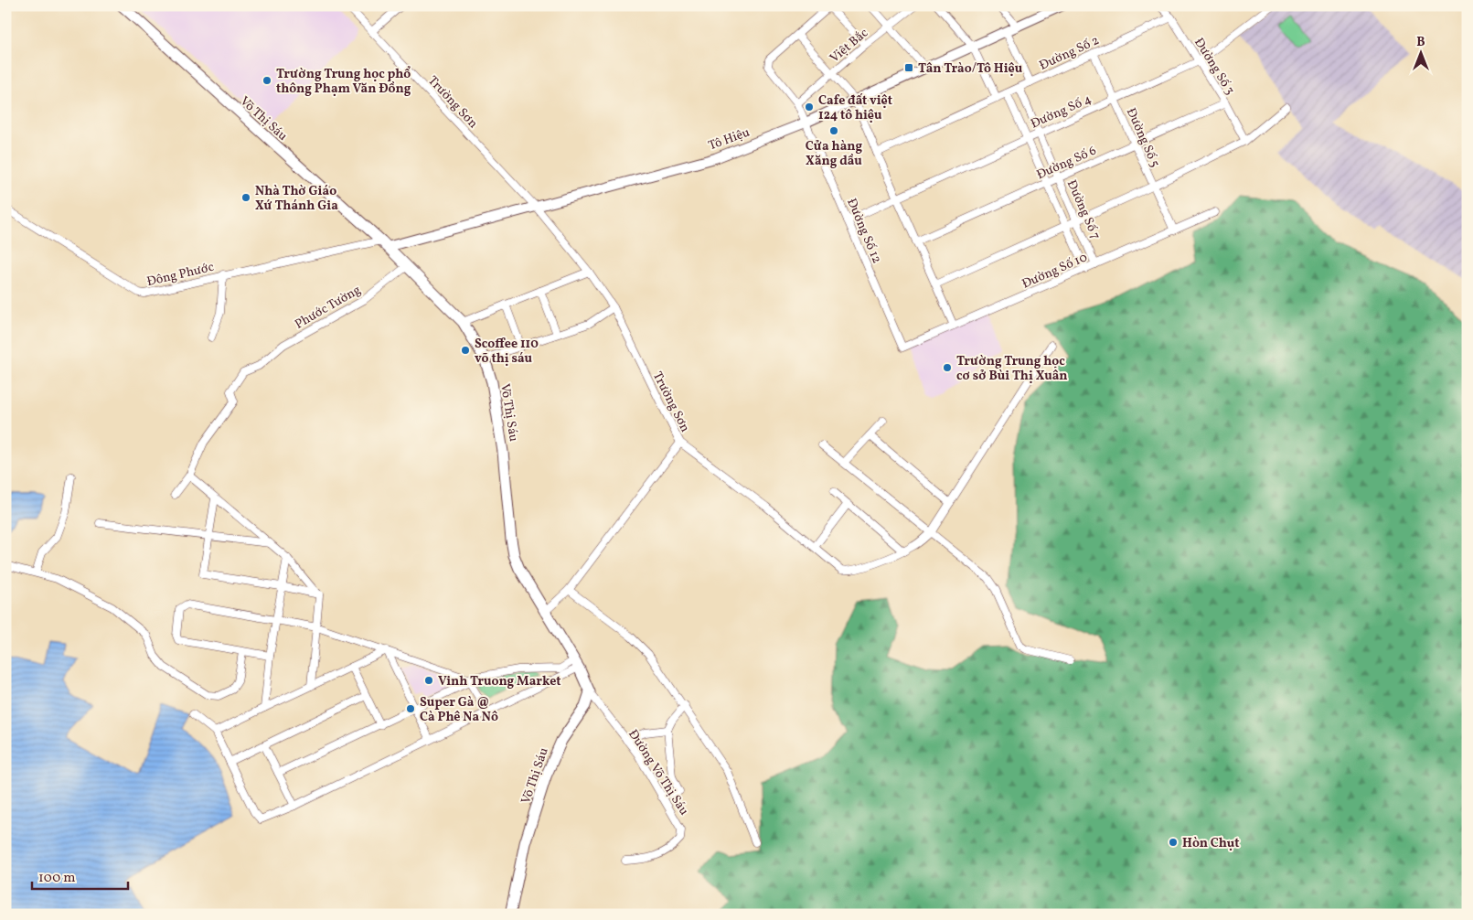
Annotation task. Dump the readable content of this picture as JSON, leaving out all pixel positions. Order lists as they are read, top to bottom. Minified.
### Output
{"streets":{"main road":["Võ Thị Sáu"],"street":["Việt Bắc","Đường Số 2","Đường Số 3","Trường Sơn","Đường Số 4","Đường Số 5","Tô Hiệu","Đường Số 6","Đường Số 7","Đường Số 12","Đường Số 10","Đông Phước","Phước Tường","Đường Võ Thị Sáu"]},"crossings":[["Việt Bắc","Đường Số 12"],["Đường Số 2","Đường Số 3"],["Đường Số 2","Đường Số 5"],["Đường Số 2","Đường Số 7"],["Đường Số 3","Đường Số 4"],["Đường Số 3","Đường Số 6"],["Trường Sơn","Tô Hiệu"],["Đường Số 4","Đường Số 5"],["Đường Số 4","Đường Số 7"],["Đường Số 4","Đường Số 12"],["Võ Thị Sáu","Tô Hiệu"],["Võ Thị Sáu","Đông Phước"],["Võ Thị Sáu","Phước Tường"],["Võ Thị Sáu","Đường Võ Thị Sáu"],["Đường Số 5","Đường Số 6"],["Đường Số 5","Đường Số 10"],["Tô Hiệu","Đường Số 12"],["Tô Hiệu","Đông Phước"],["Đường Số 6","Đường Số 7"],["Đường Số 7","Đường Số 10"],["Đường Số 12","Đường Số 10"]],"places":{"transit":["Tân Trào/Tô Hiệu"],"other":["Trường Trung học phổ thông Phạm Văn Đồng","Cafe đất việt 124 tô hiệu","Cửa hàng Xăng dầu","Nhà Thờ Giáo Xứ Thánh Gia","Scoffee 110 võ thị sáu","Trường Trung học cơ sở Bùi Thị Xuân","Vinh Truong Market","Super Gà @ Cà Phê Na Nô","Hòn Chụt"]},"scale_bar":"100 m","north":"top"}
